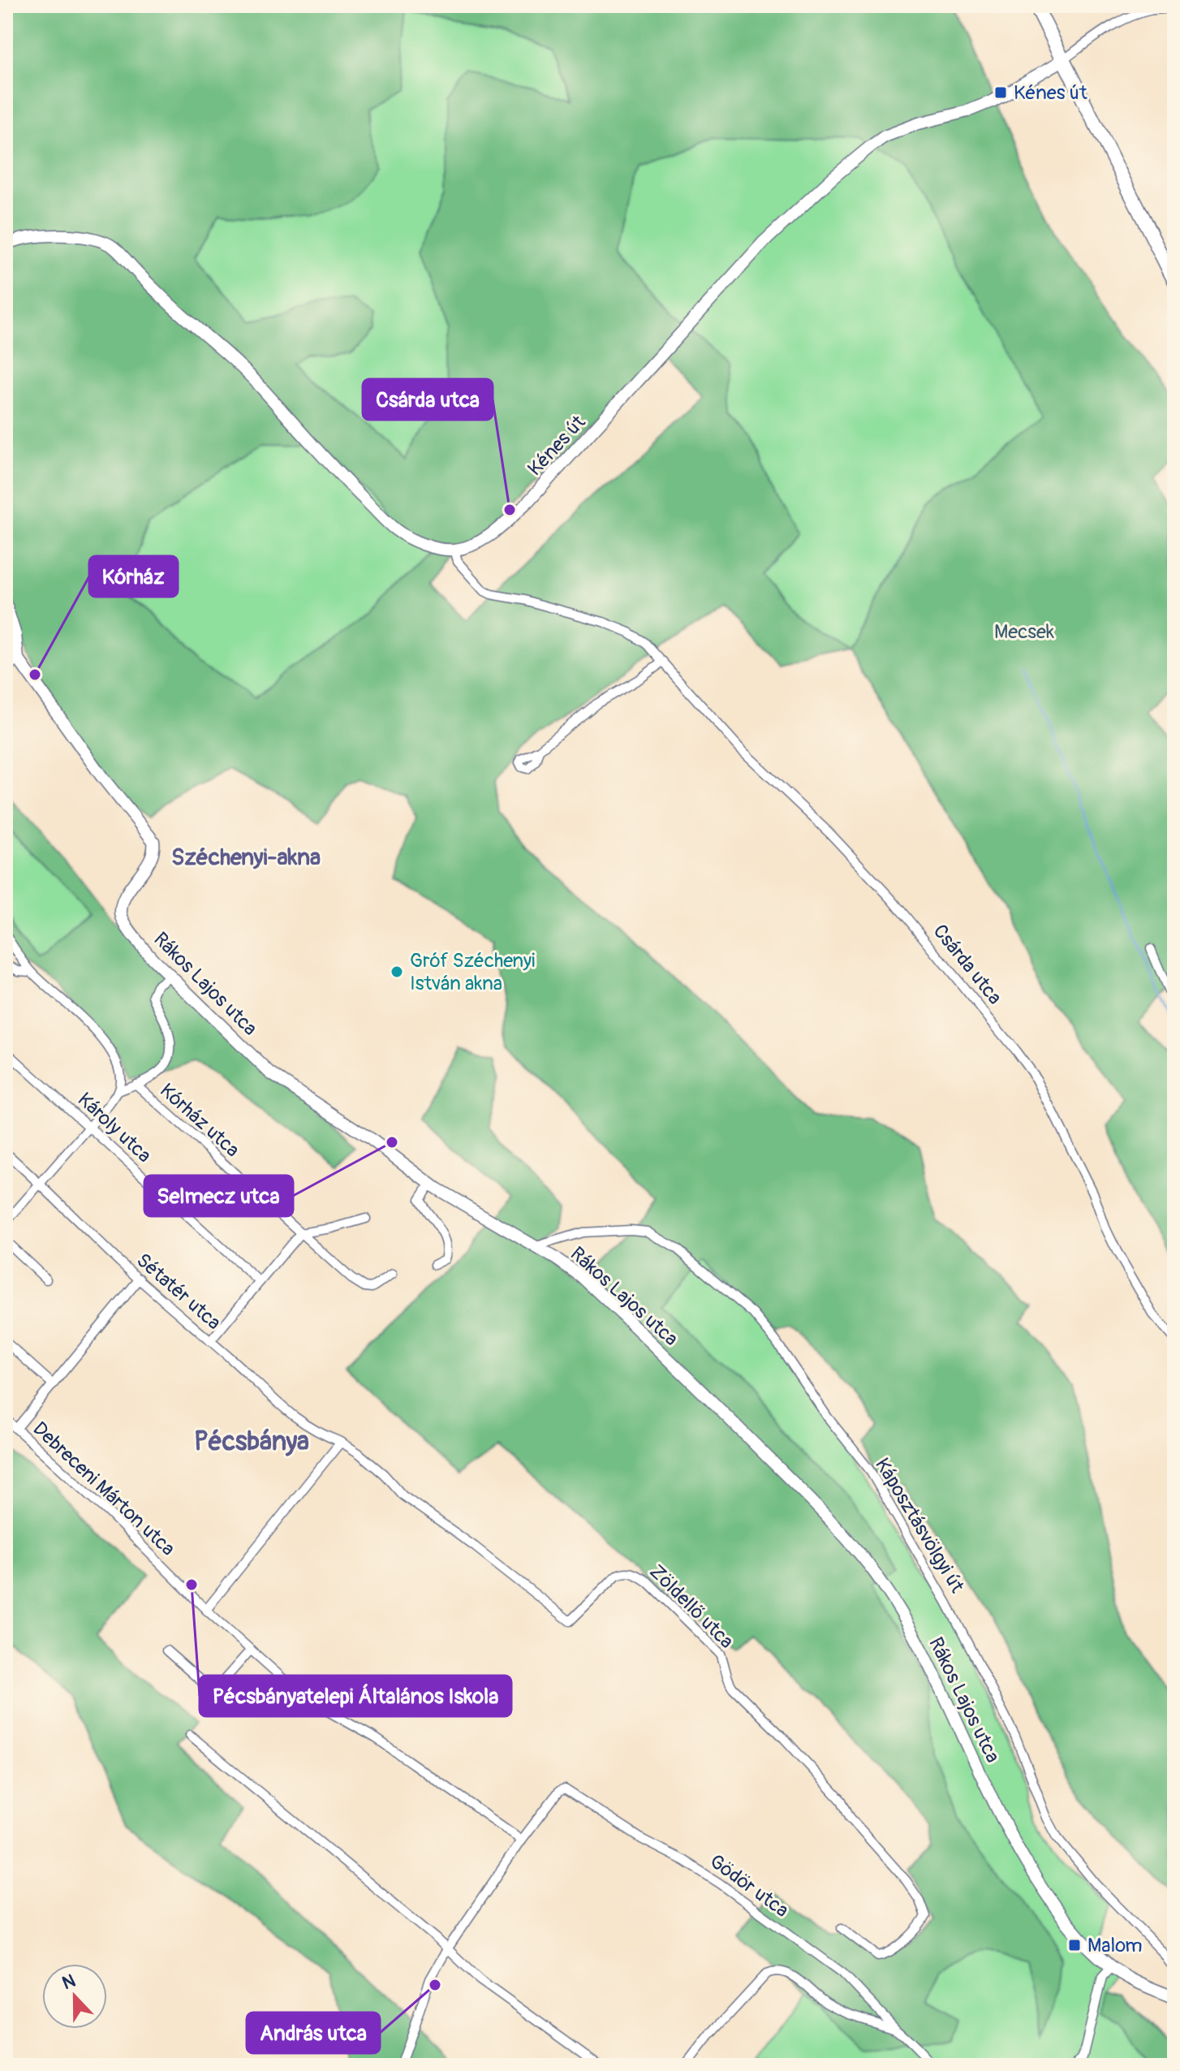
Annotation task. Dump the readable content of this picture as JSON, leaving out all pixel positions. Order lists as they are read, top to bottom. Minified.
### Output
{"streets":{"street":["Kénes út","Csárda utca","Rákos Lajos utca","Kórház utca","Károly utca","Sétatér utca","Debreceni Márton utca","Káposztásvölgyi út","Zöldellő utca","Gödör utca"]},"crossings":[["Kénes út","Csárda utca"],["Rákos Lajos utca","Káposztásvölgyi út"],["Sétatér utca","Zöldellő utca"],["Debreceni Márton utca","Gödör utca"]],"districts":["Széchenyi-akna","Pécsbánya"],"parks":["Mecsek"],"places":{"transit":["Kénes út","Malom"],"other":["Csárda utca","Kórház","Gróf Széchenyi István akna","Selmecz utca","Pécsbányatelepi Általános Iskola","András utca"]},"north":"top"}
